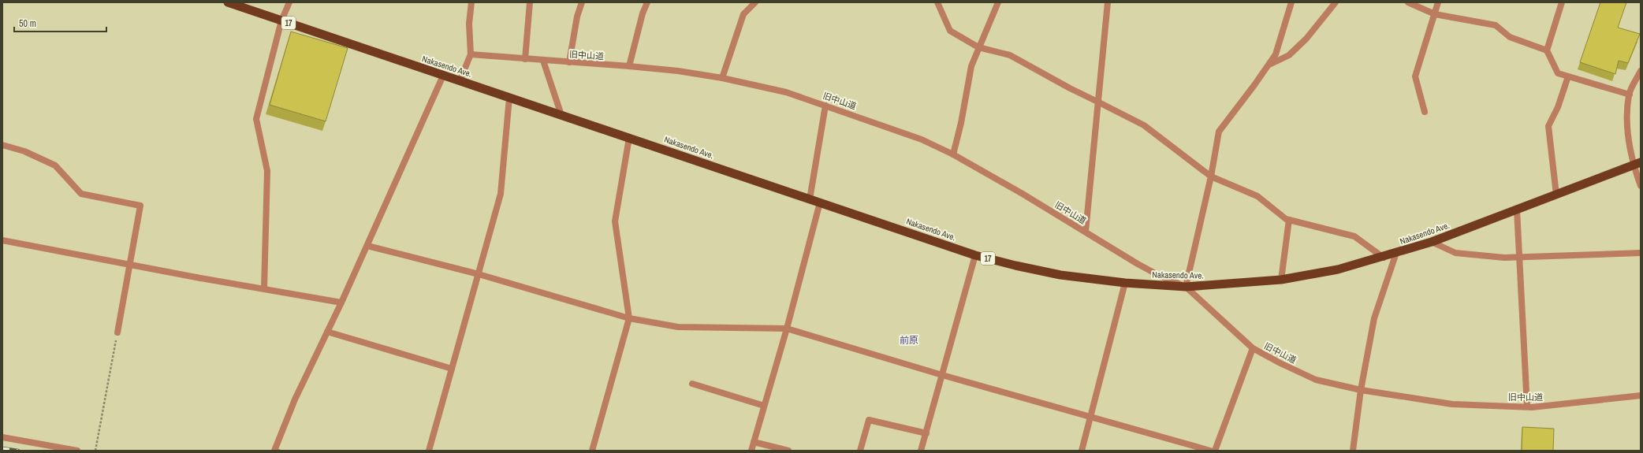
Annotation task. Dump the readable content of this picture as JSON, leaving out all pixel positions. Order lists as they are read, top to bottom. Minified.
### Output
{"streets":{"highway":["17","Nakasendo Ave."],"street":["旧中山道"]},"crossings":[["旧中山道","Nakasendo Ave."]],"districts":["前原"],"scale_bar":"50 m"}
